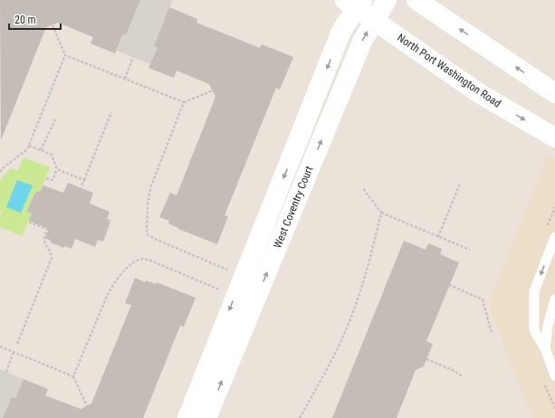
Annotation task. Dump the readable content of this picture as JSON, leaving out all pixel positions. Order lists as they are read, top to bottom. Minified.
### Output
{"streets":{"street":["North Port Washington Road","West Coventry Court"]},"crossings":[["North Port Washington Road","West Coventry Court"]],"scale_bar":"20 m"}
